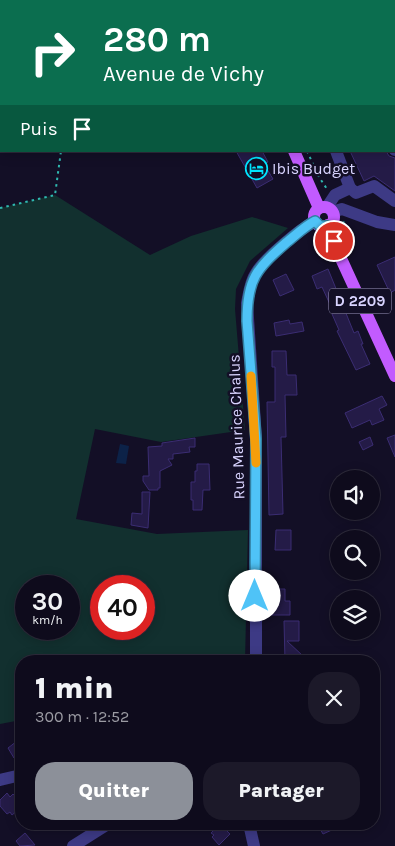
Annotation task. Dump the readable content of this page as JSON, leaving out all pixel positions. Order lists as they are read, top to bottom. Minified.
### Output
{"streets":{"main road":["D 2209"],"street":["Rue Maurice Chalus"]},"crossings":[["D 2209","Rue Maurice Chalus"]],"places":{"hotel":["Ibis Budget"]},"page":{"turn":["280 m","Avenue de Vichy"],"then":"Puis","speed":"30 km/h","limit":"40","heading":["1 min","300 m · 12:52"],"buttons":["Quitter","Partager"]}}
